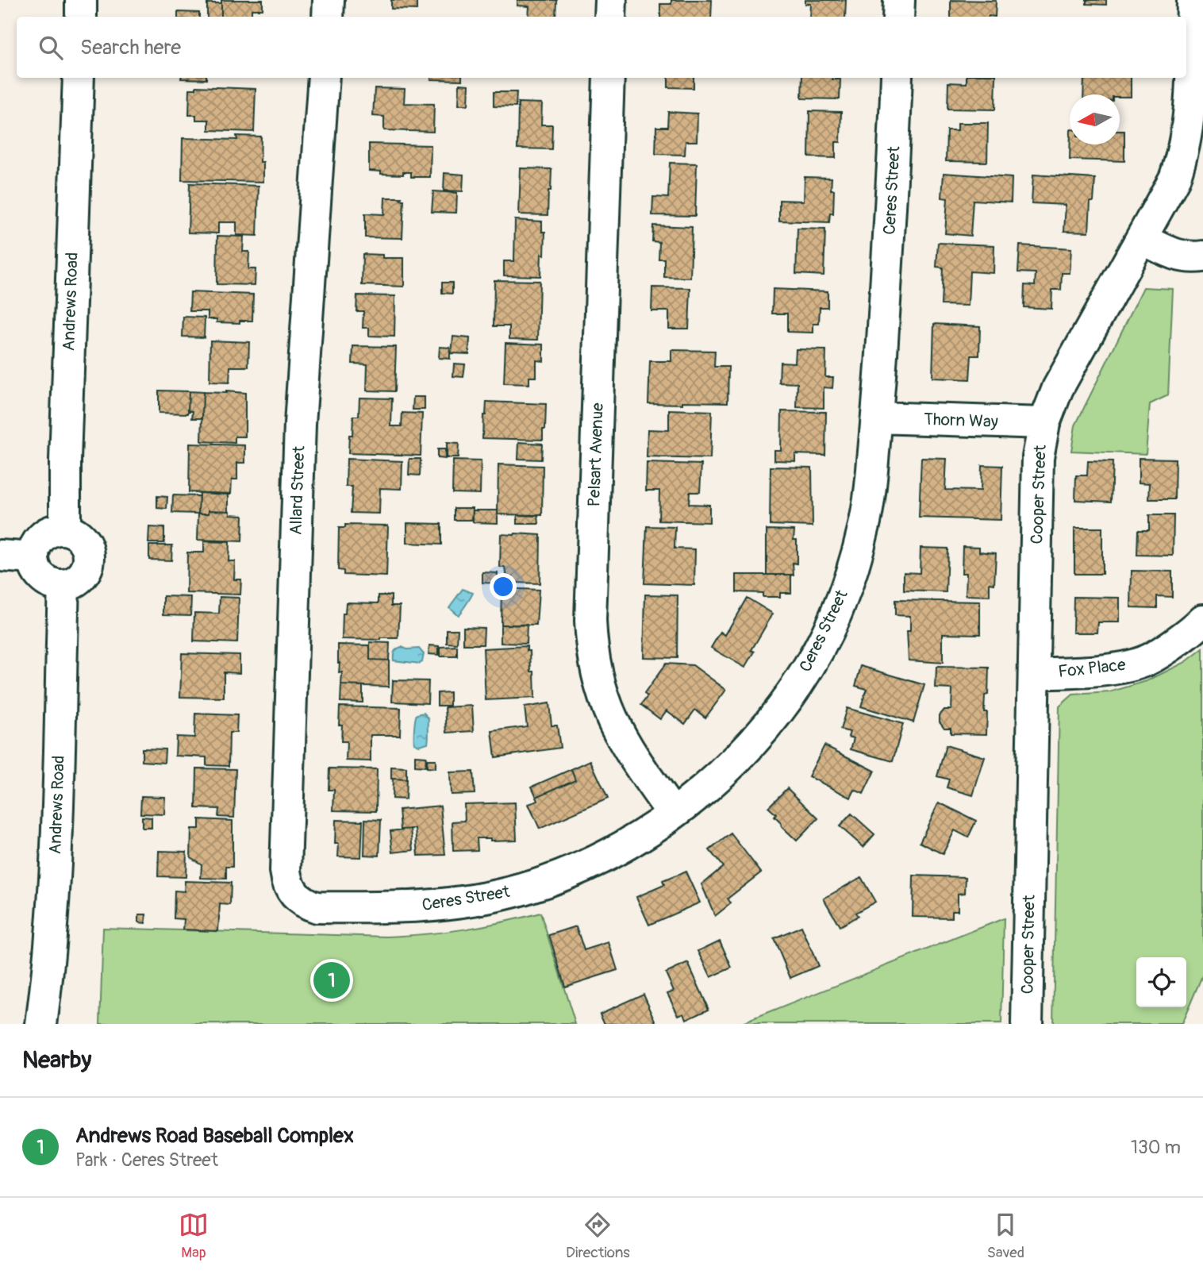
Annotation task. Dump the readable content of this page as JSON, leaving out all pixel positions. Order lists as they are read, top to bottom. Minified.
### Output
{"streets":{"street":["Ceres Street","Andrews Road","Thorn Way","Pelsart Avenue","Allard Street","Cooper Street","Fox Place"]},"crossings":[["Ceres Street","Thorn Way"],["Ceres Street","Pelsart Avenue"],["Ceres Street","Allard Street"],["Thorn Way","Cooper Street"],["Cooper Street","Fox Place"]],"north":"left","page":{"search":"Search here","pins":"1","heading":"Nearby","list":[{"mark":"1","name":"Andrews Road Baseball Complex","note":"Park · Ceres Street","value":"130 m"}],"nav":["Map","Directions","Saved"]}}
